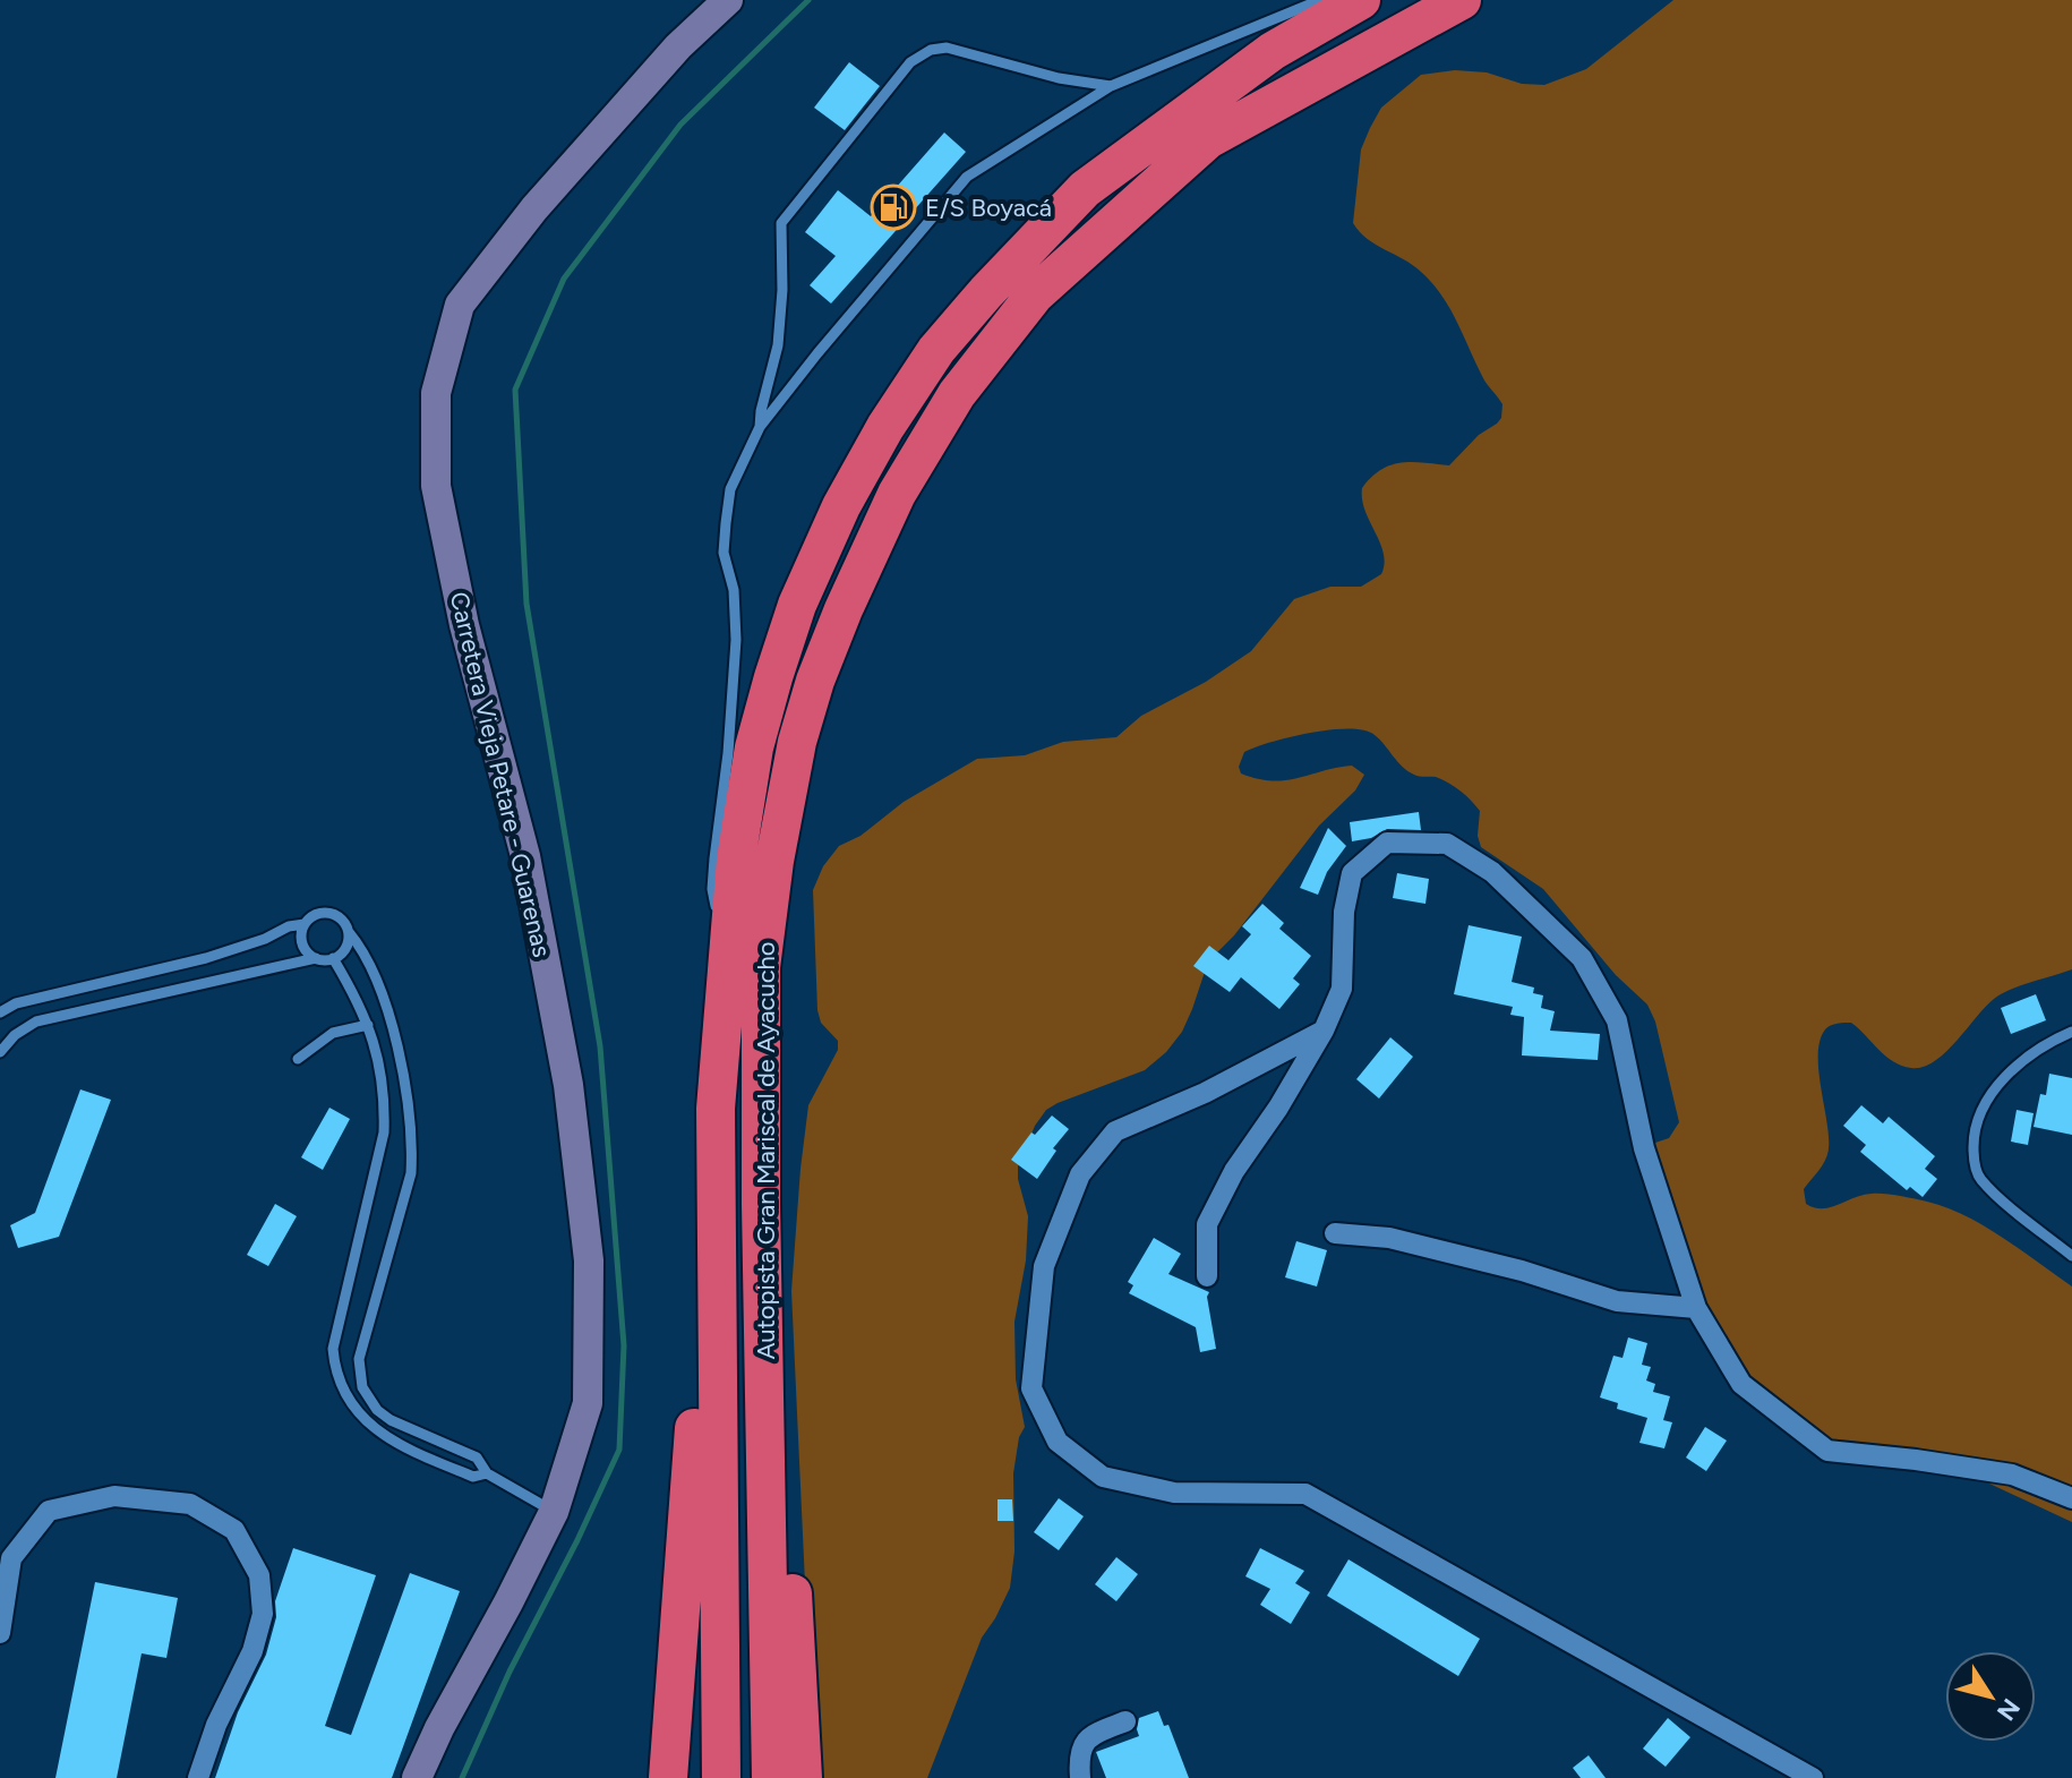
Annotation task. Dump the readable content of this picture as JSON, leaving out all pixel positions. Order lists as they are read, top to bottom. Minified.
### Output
{"streets":{"highway":["Autopista Gran Mariscal de Ayacucho"],"main road":["Carretera Vieja Petare - Guarenas"]},"places":{"fuel station":["E/S Boyacá"]},"north":"bottom right"}
